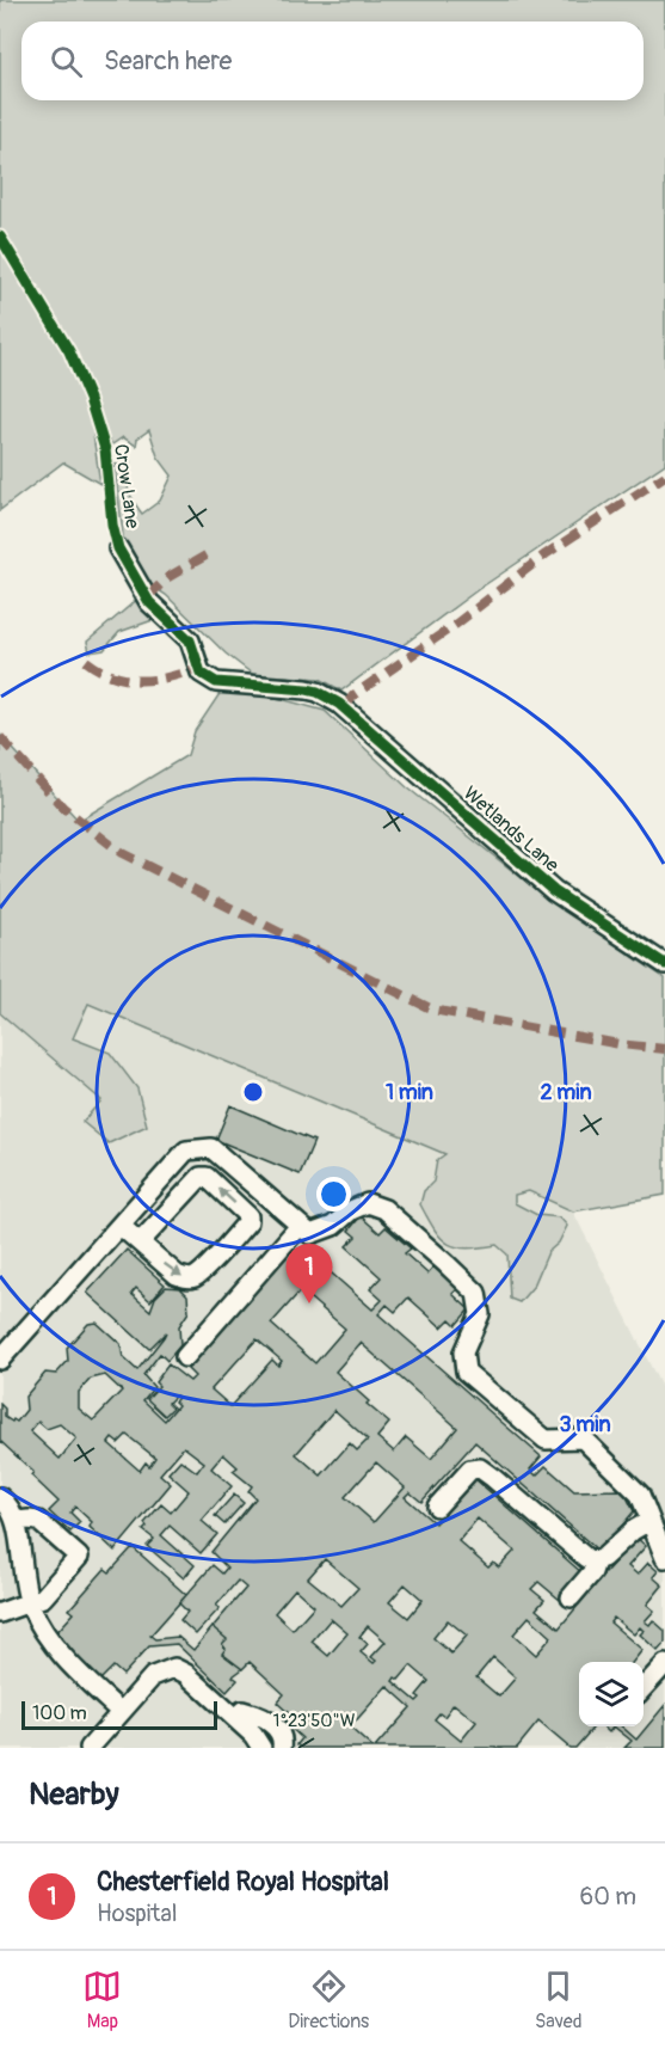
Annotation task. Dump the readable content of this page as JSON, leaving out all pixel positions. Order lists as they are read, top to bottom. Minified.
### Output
{"streets":{"street":["Crow Lane","Wetlands Lane"]},"crossings":[["Crow Lane","Wetlands Lane"]],"scale_bar":"100 m","page":{"search":"Search here","pins":"1","scale":"100 m","heading":"Nearby","list":[{"mark":"1","name":"Chesterfield Royal Hospital","note":"Hospital","value":"60 m"}],"nav":["Map","Directions","Saved"]},"coordinates":["1°23'50\"W"],"rings":["1 min","2 min","3 min"]}
